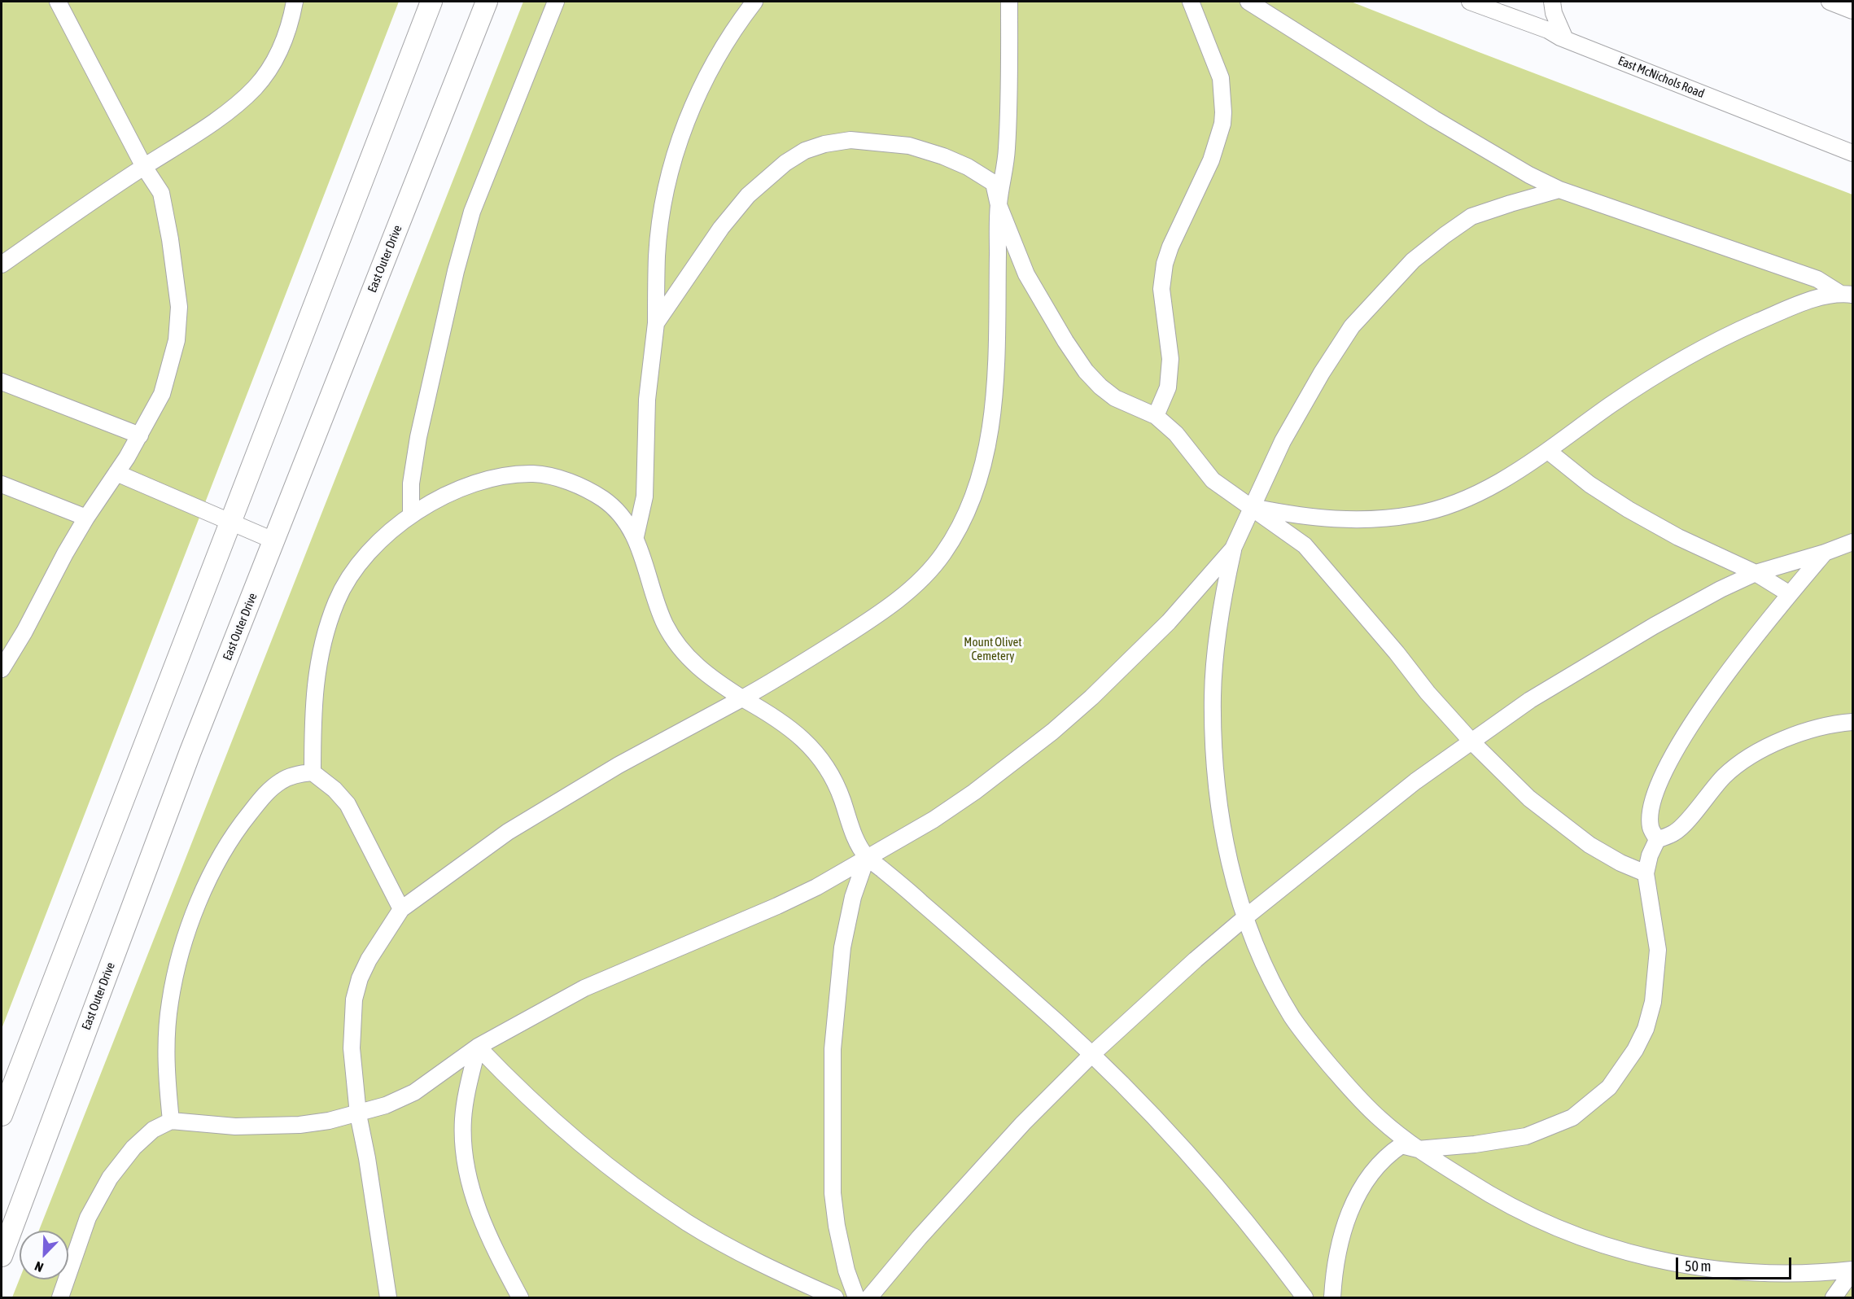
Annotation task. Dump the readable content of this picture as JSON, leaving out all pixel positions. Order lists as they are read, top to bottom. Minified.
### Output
{"streets":{"main road":["East Outer Drive"],"street":["East McNichols Road"]},"parks":["Mount Olivet Cemetery"],"scale_bar":"50 m","north":"bottom left"}
